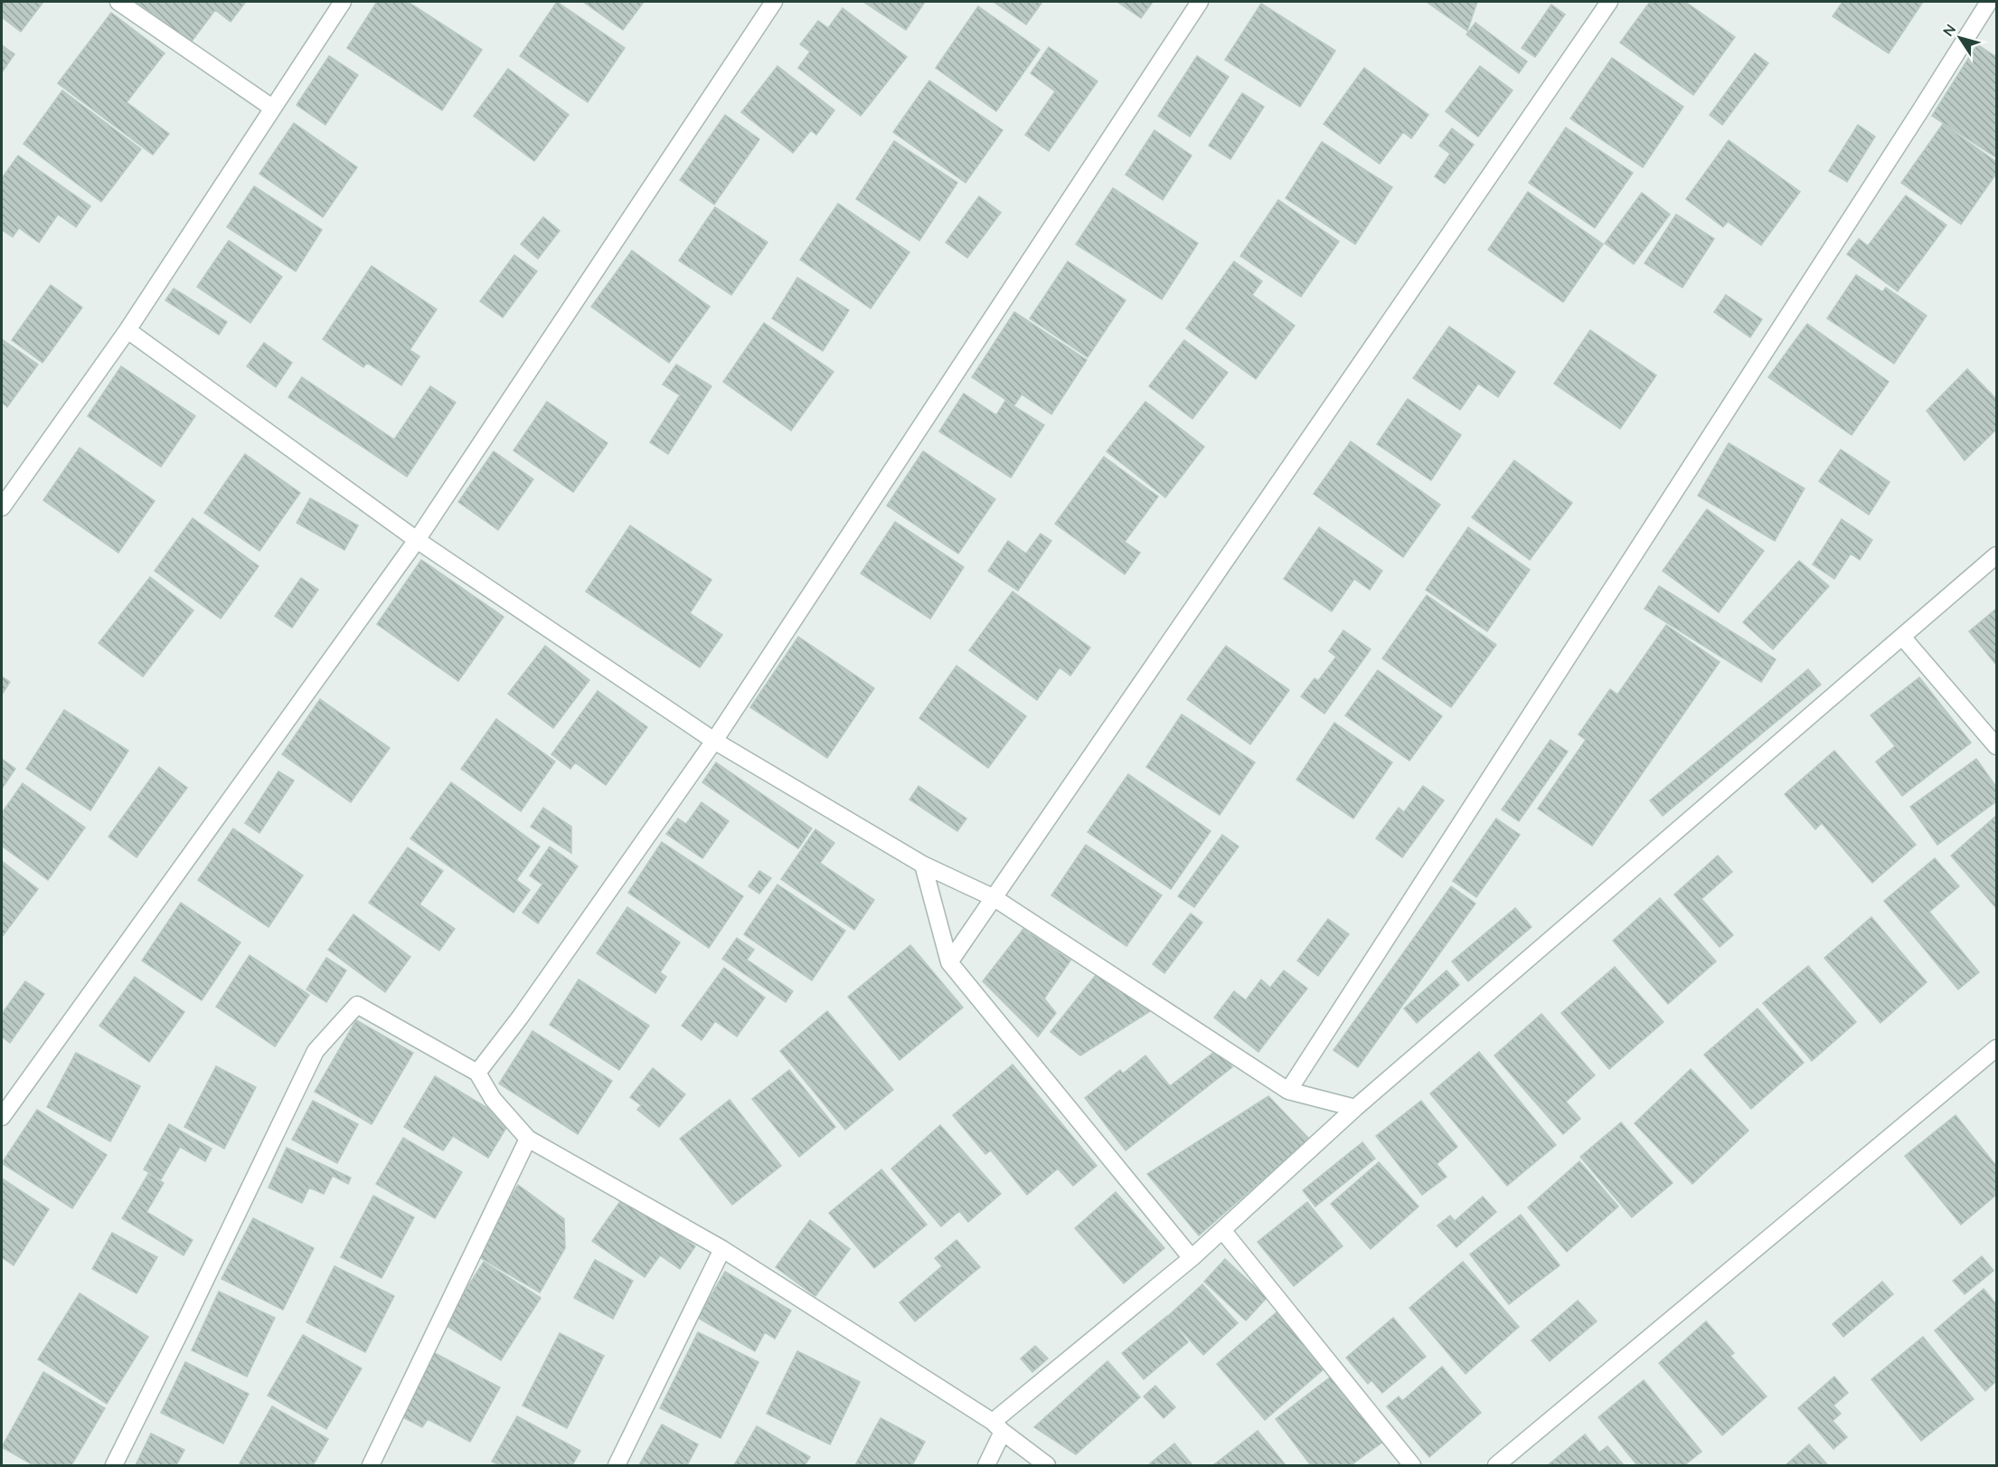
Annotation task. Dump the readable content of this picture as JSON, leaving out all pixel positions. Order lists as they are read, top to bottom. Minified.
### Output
{"north":"top left"}
